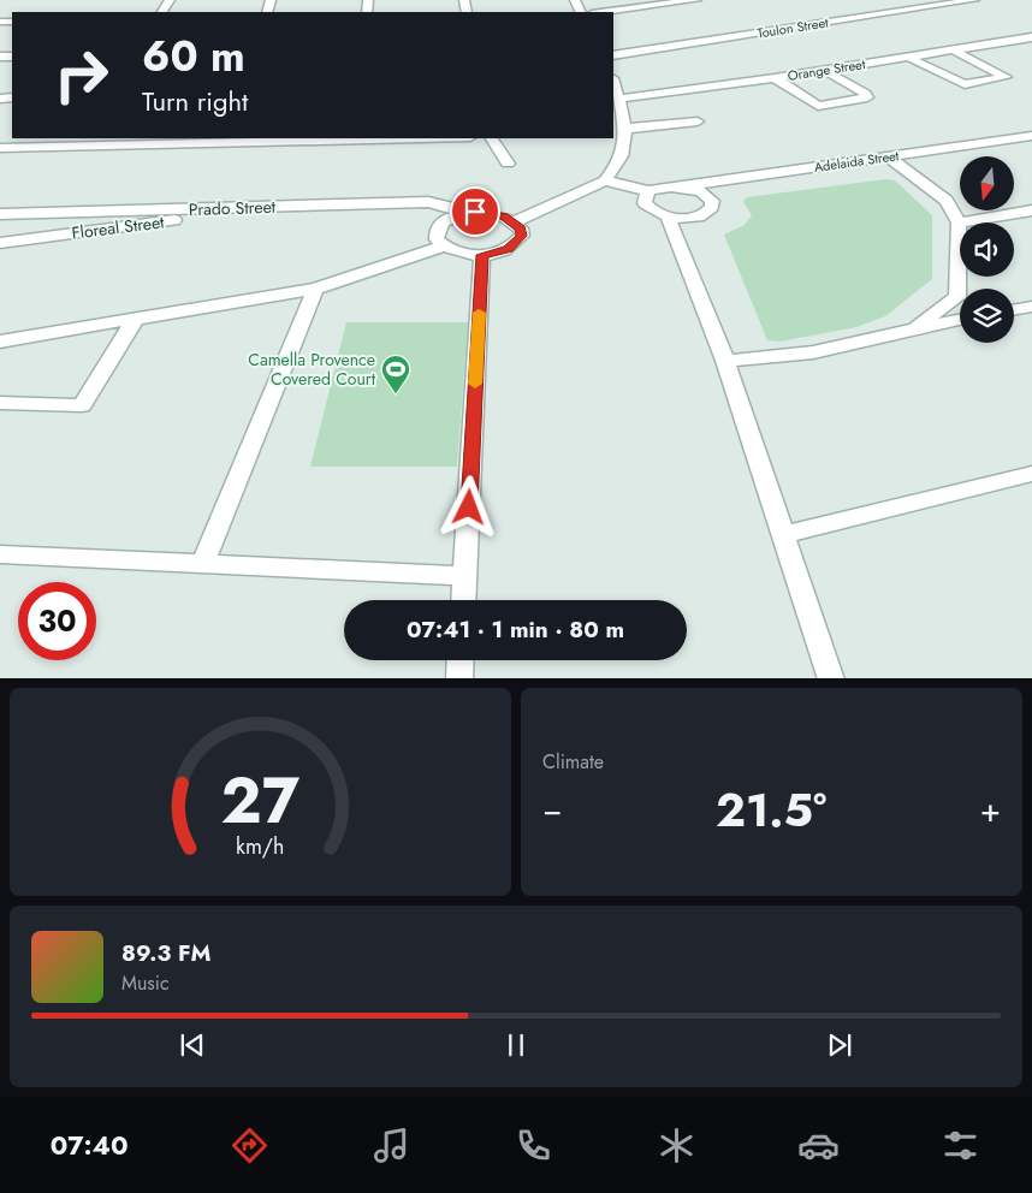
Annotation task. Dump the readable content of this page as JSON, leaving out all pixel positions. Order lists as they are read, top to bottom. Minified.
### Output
{"streets":{"street":["Toulon Street","Orange Street","Adelaida Street","Prado Street","Floreal Street"]},"crossings":[["Prado Street","Floreal Street"]],"places":{"sports":["Camella Provence Covered Court"]},"north":"bottom","page":{"turn":["60 m","Turn right"],"limit":"30","trip":"07:41 · 1 min · 80 m","tile":"Climate","heat":["−","21.5°","+"],"song":["89.3 FM","Music"],"tabs":"07:40","gauge":["27","km/h"]}}
